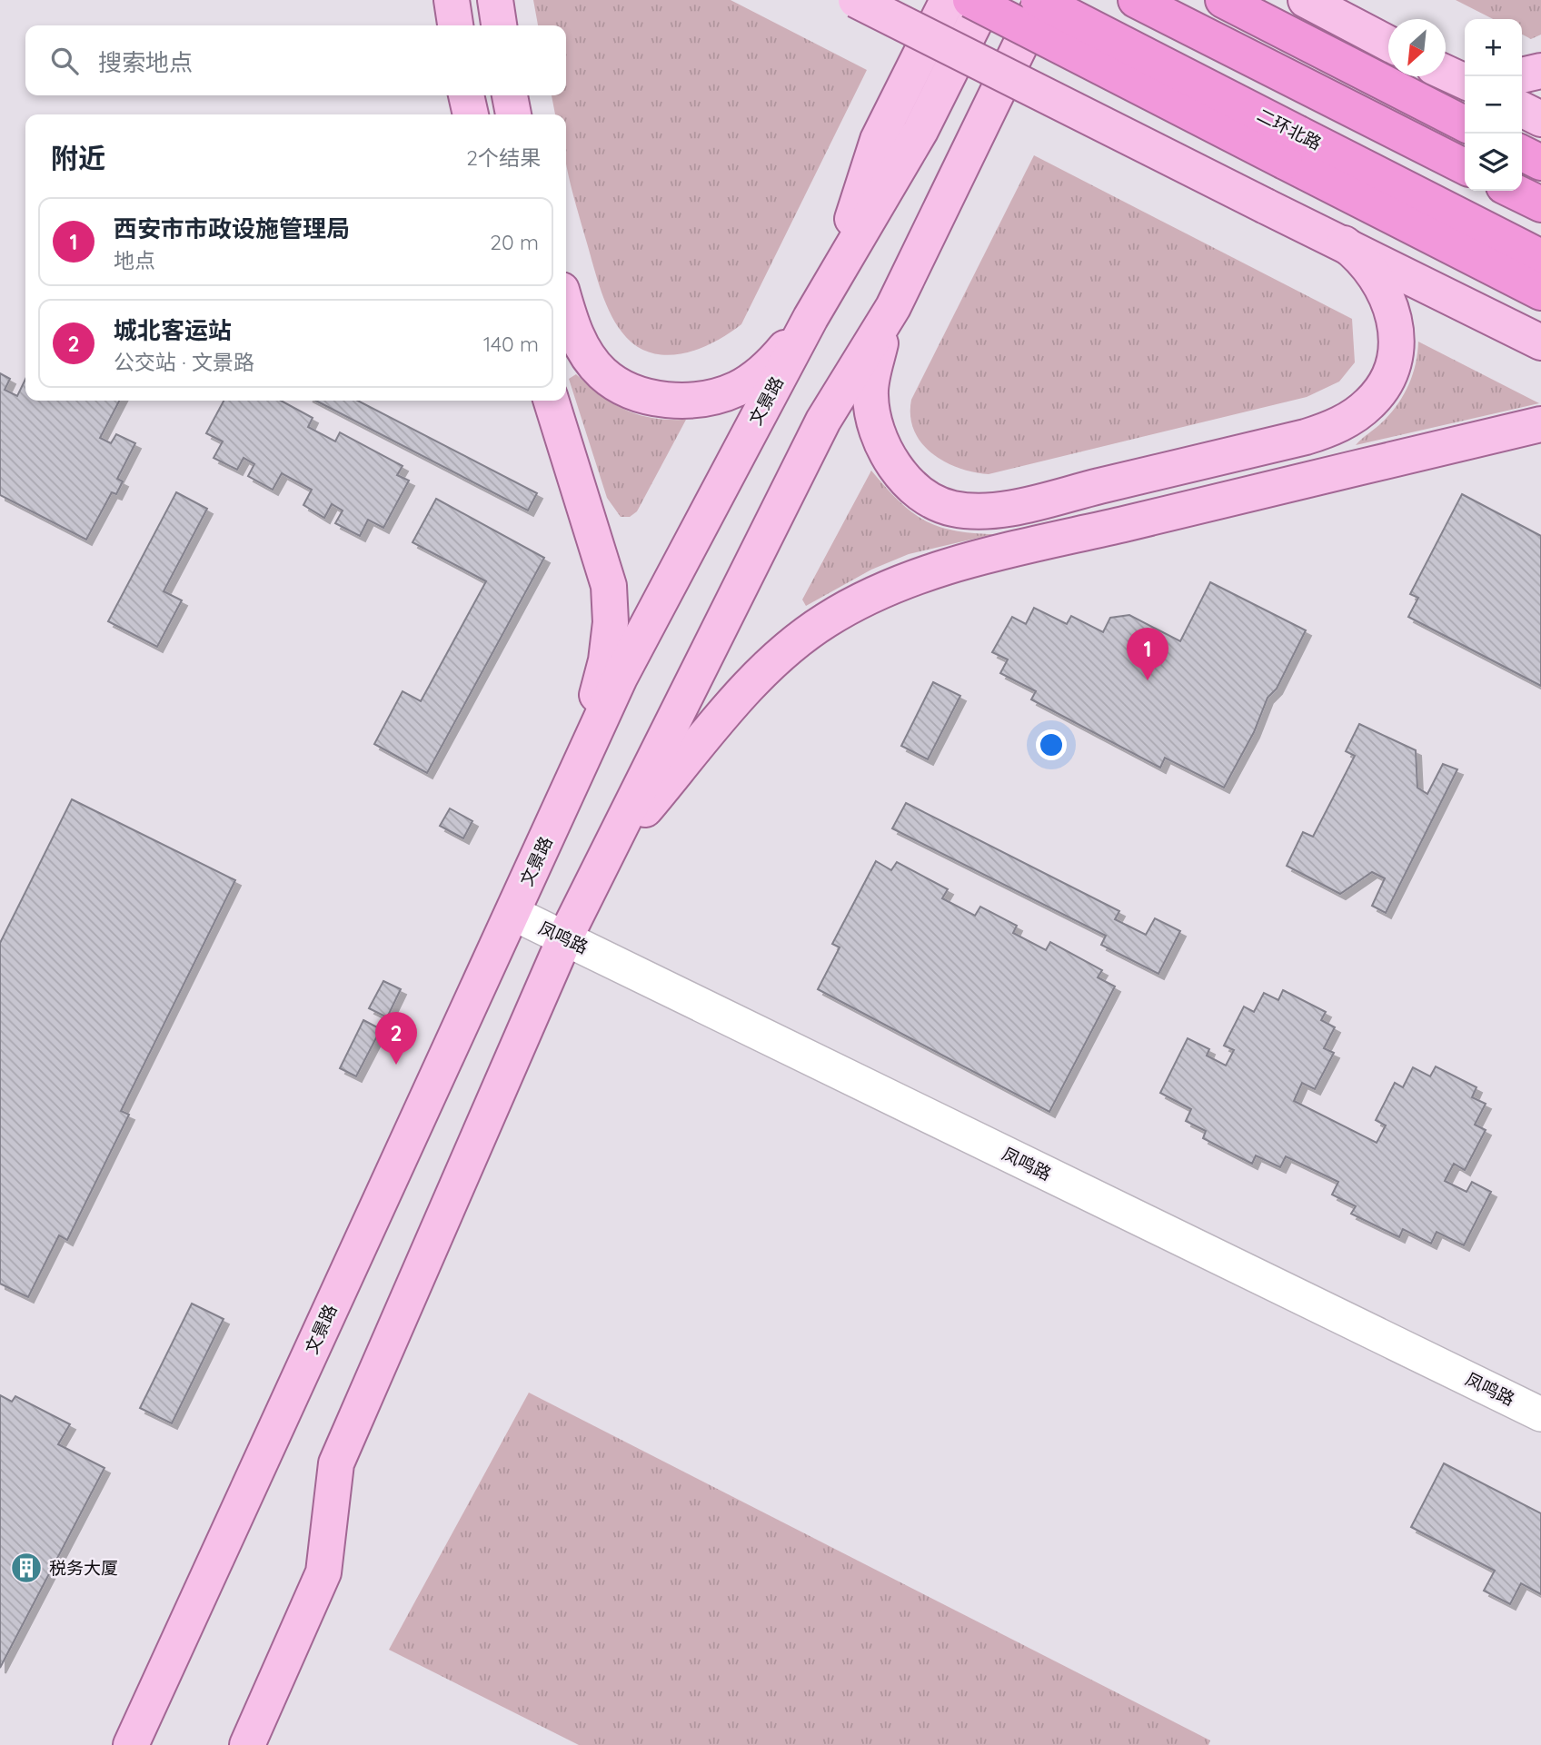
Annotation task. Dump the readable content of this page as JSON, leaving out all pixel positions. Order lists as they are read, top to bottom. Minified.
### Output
{"streets":{"highway":["二环北路"],"main road":["文景路"],"street":["凤鸣路"]},"crossings":[["文景路","凤鸣路"]],"places":{"building":["税务大厦"]},"north":"bottom left","page":{"map_buttons":["+","−"],"search":"搜索地点","heading":["附近","2个结果"],"list":[{"mark":"1","name":"西安市市政设施管理局","note":"地点","value":"20 m"},{"mark":"2","name":"城北客运站","note":"公交站 · 文景路","value":"140 m"}],"pins":["1","2"]}}
